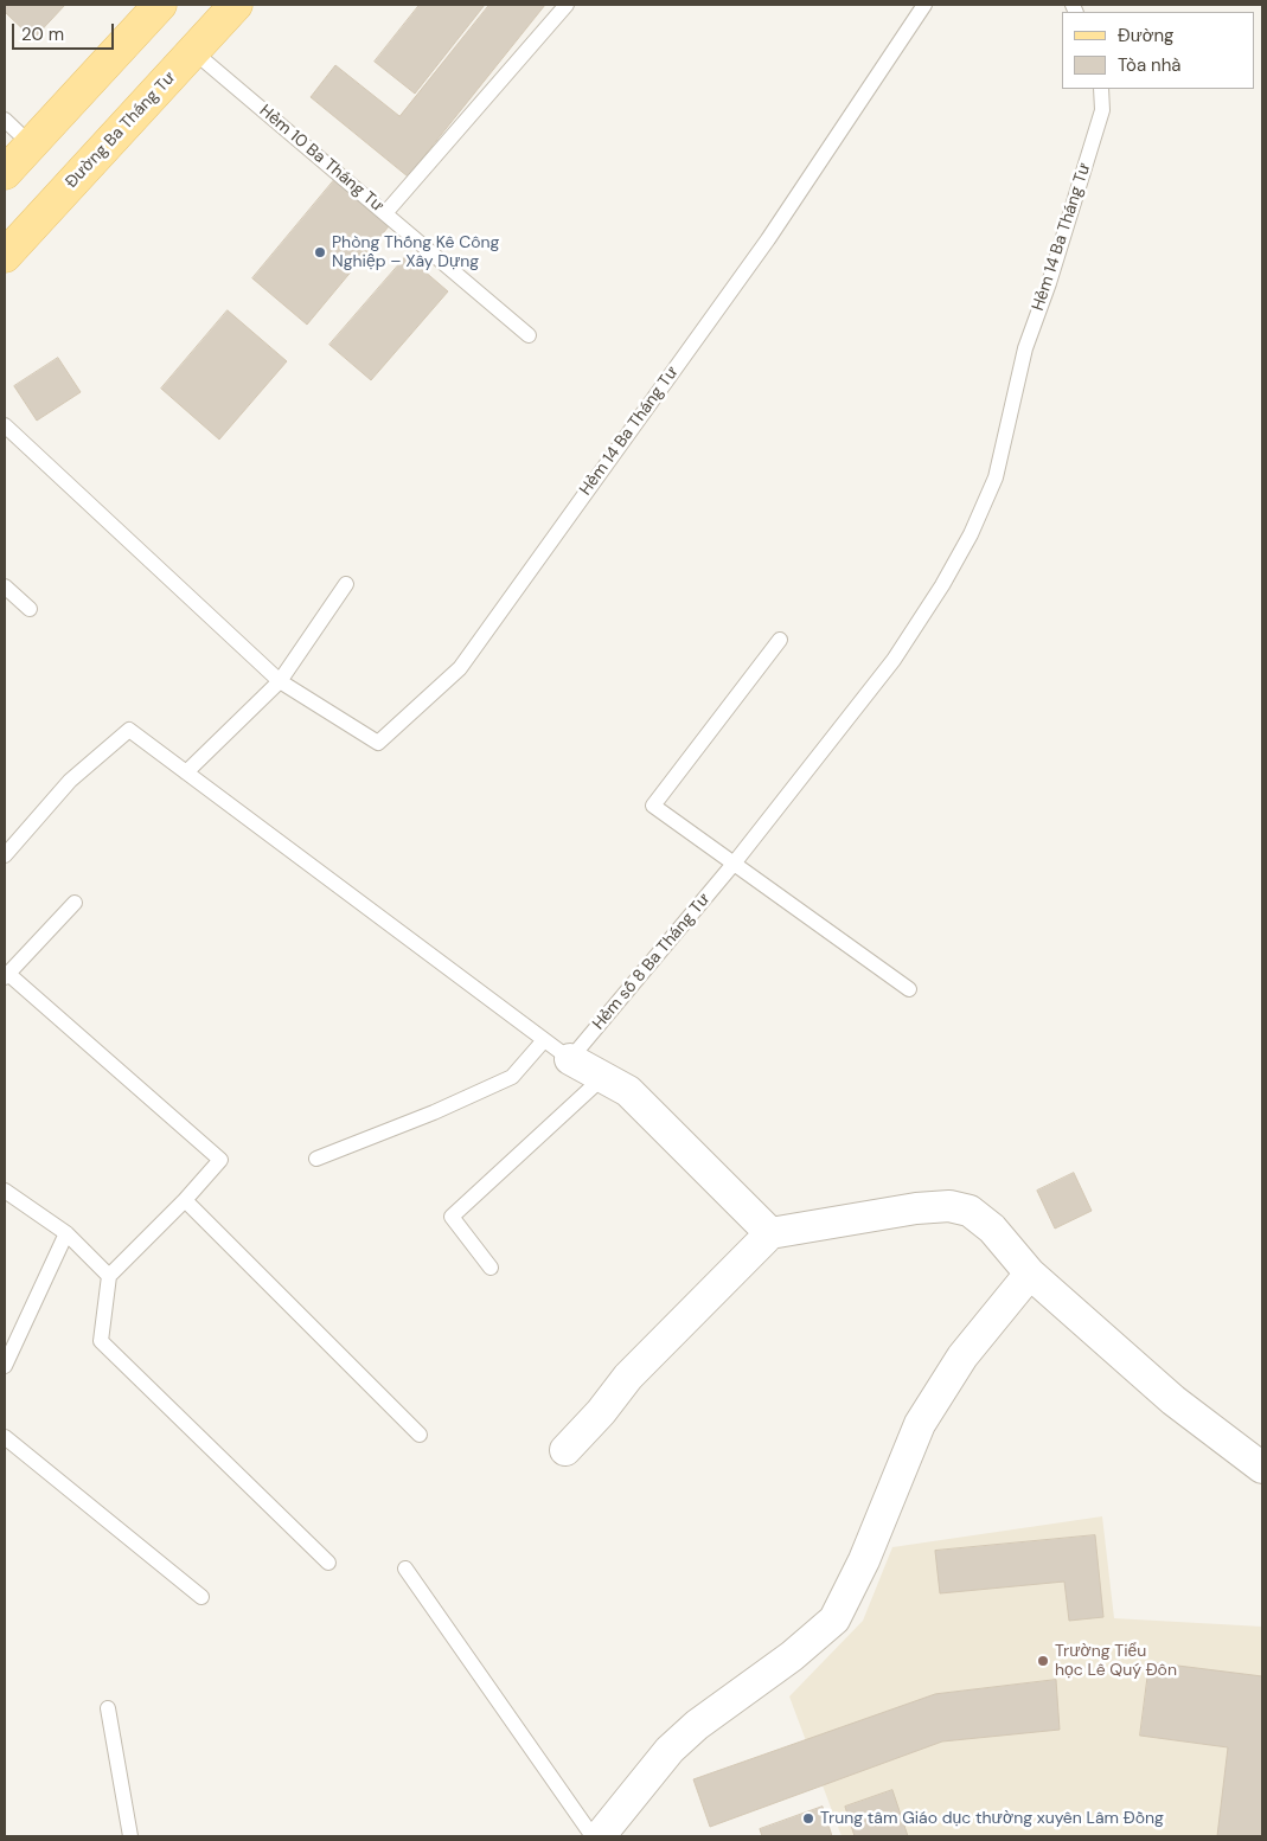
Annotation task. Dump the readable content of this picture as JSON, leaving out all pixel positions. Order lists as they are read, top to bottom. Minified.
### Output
{"streets":{"main road":["Đường Ba Tháng Tư"],"lane":["Hẻm 10 Ba Tháng Tư","Hẻm 14 Ba Tháng Tư","Hẻm số 8 Ba Tháng Tư"]},"crossings":[["Đường Ba Tháng Tư","Hẻm 10 Ba Tháng Tư"],["Hẻm 14 Ba Tháng Tư","Hẻm số 8 Ba Tháng Tư"]],"places":["Phòng Thống Kê Công Nghiệp – Xây Dựng","Trường Tiểu học Lê Quý Đôn","Trung tâm Giáo dục thường xuyên Lâm Đồng"],"legend":["Đường","Tòa nhà"],"scale_bar":"20 m"}
